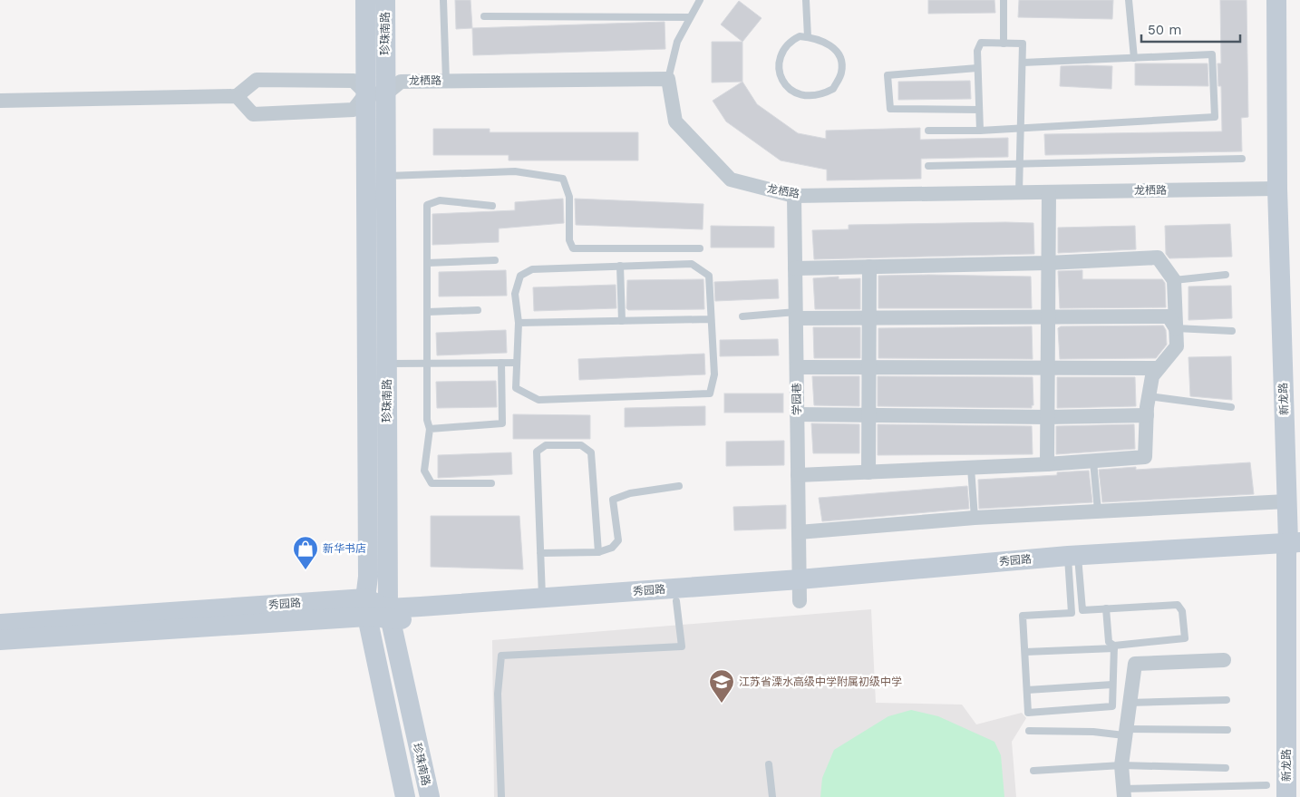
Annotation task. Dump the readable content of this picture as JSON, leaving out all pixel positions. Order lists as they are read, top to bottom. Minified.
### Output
{"streets":{"street":["珍珠南路","龙栖路","学园巷","新龙路","秀园路"]},"crossings":[["珍珠南路","龙栖路"],["珍珠南路","秀园路"],["龙栖路","学园巷"],["龙栖路","新龙路"],["学园巷","秀园路"],["新龙路","秀园路"]],"places":{"shop":["新华书店"],"school or university":["江苏省溧水高级中学附属初级中学"]},"scale_bar":"50 m"}
